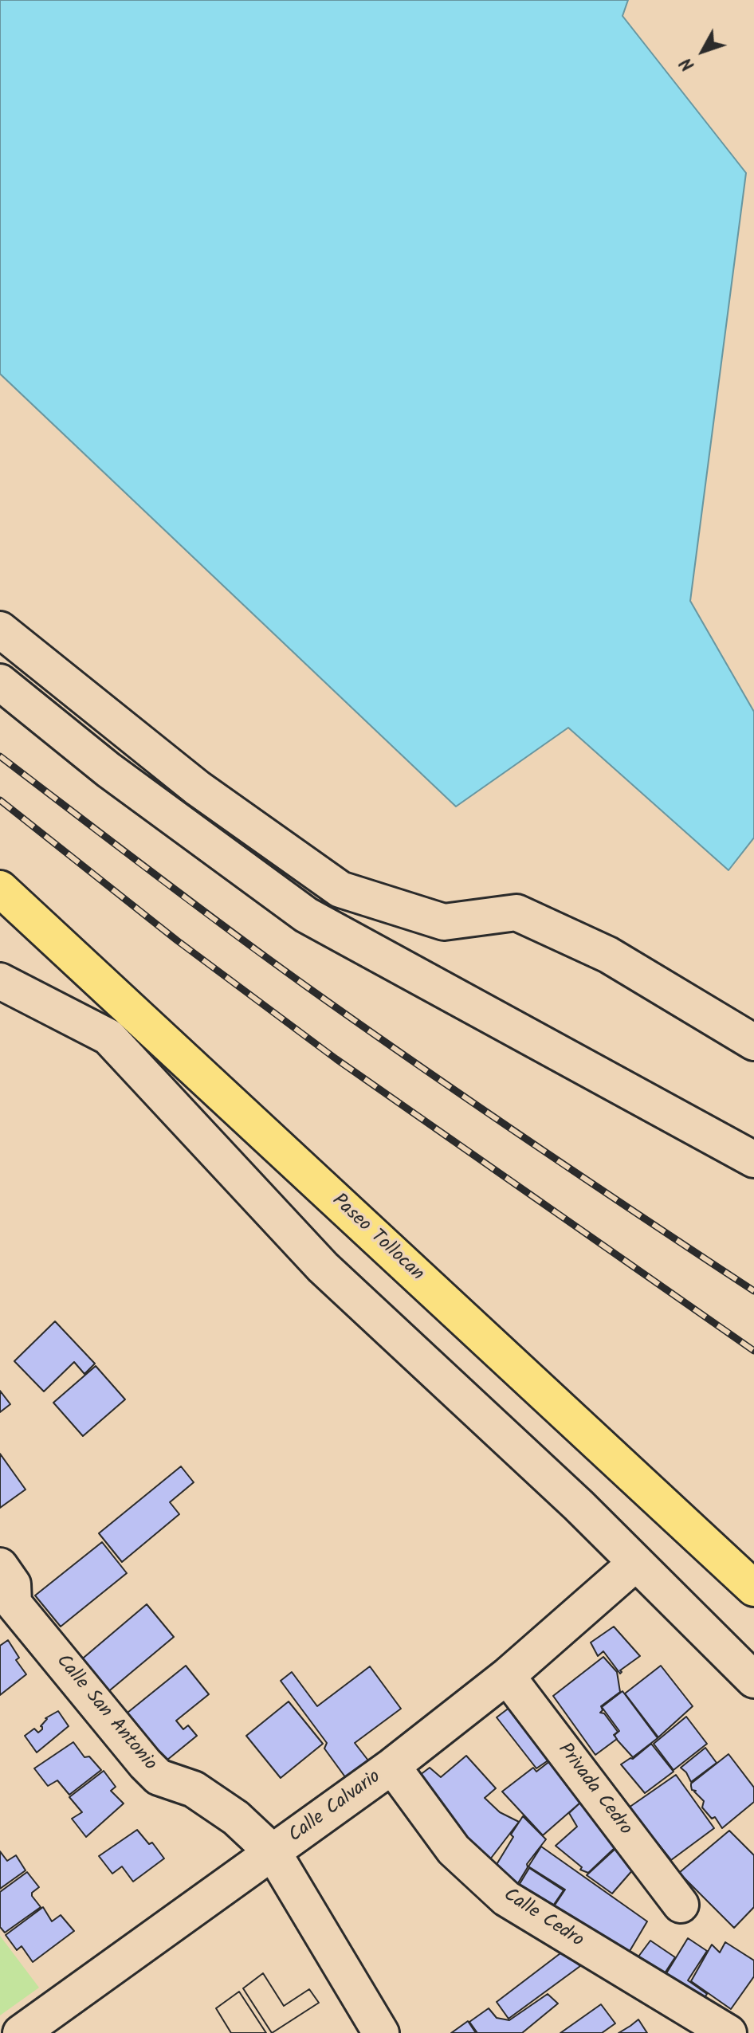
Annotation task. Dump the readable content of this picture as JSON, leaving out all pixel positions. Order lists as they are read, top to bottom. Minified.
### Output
{"streets":{"highway":["Paseo Tollocan"],"street":["Calle San Antonio","Privada Cedro","Calle Calvario","Calle Cedro"]},"crossings":[["Calle San Antonio","Calle Calvario"],["Privada Cedro","Calle Calvario"],["Calle Calvario","Calle Cedro"]],"north":"bottom left"}
